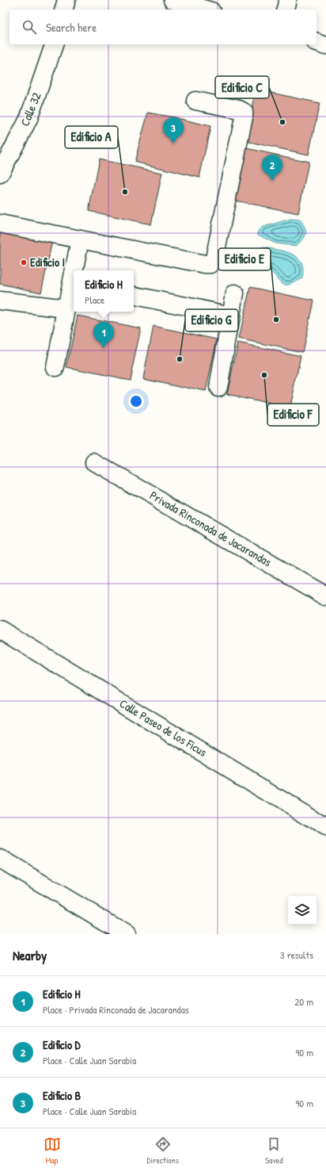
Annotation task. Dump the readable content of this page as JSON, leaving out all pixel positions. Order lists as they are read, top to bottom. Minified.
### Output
{"streets":{"street":["Calle 32","Privada Rinconada de Jacarandas","Calle Paseo de los Ficus"]},"places":["Edificio C","Edificio A","Edificio I","Edificio E","Edificio G","Edificio F"],"page":{"search":"Search here","pins":["3","2","1"],"popup":["Edificio H","Place"],"heading":["Nearby","3 results"],"list":[{"mark":"1","name":"Edificio H","note":"Place · Privada Rinconada de Jacarandas","value":"20 m"},{"mark":"2","name":"Edificio D","note":"Place · Calle Juan Sarabia","value":"90 m"},{"mark":"3","name":"Edificio B","note":"Place · Calle Juan Sarabia","value":"90 m"}],"nav":["Map","Directions","Saved"]}}
